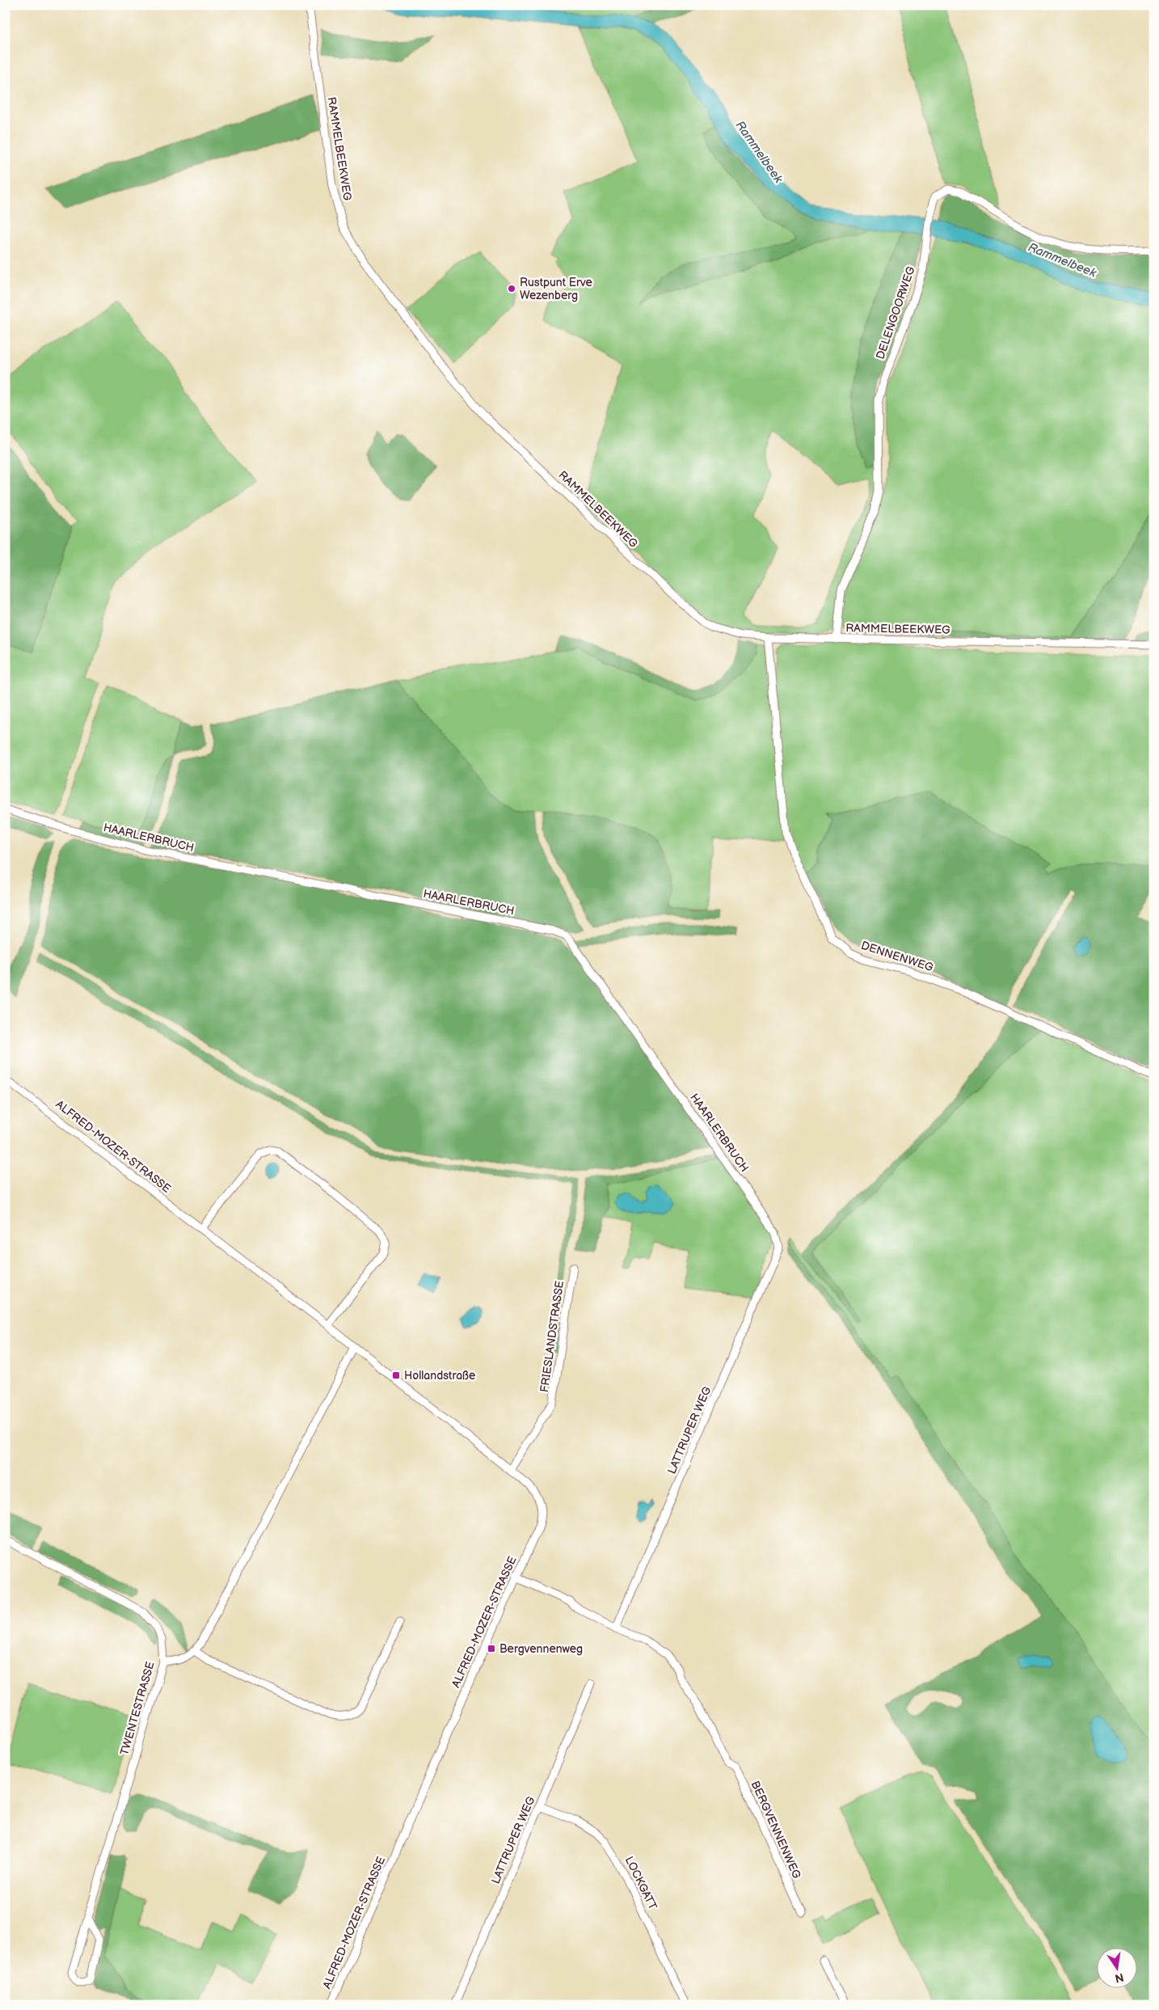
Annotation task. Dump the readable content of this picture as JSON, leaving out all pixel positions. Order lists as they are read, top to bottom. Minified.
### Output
{"streets":{"street":["RAMMELBEEKWEG","DELENGOORWEG","HAARLERBRUCH","DENNENWEG","ALFRED-MOZER-STRASSE","FRIESLANDSTRASSE","LATTRUPER WEG","TWENTESTRASSE","BERGVENNENWEG","LOCKGATT"]},"crossings":[["RAMMELBEEKWEG","DELENGOORWEG"],["RAMMELBEEKWEG","DENNENWEG"],["HAARLERBRUCH","LATTRUPER WEG"],["ALFRED-MOZER-STRASSE","FRIESLANDSTRASSE"],["ALFRED-MOZER-STRASSE","BERGVENNENWEG"],["LATTRUPER WEG","BERGVENNENWEG"],["LATTRUPER WEG","LOCKGATT"]],"water":["Rammelbeek"],"places":{"other":["Rustpunt Erve Wezenberg"],"transit":["Hollandstraße","Bergvennenweg"]},"north":"bottom"}
